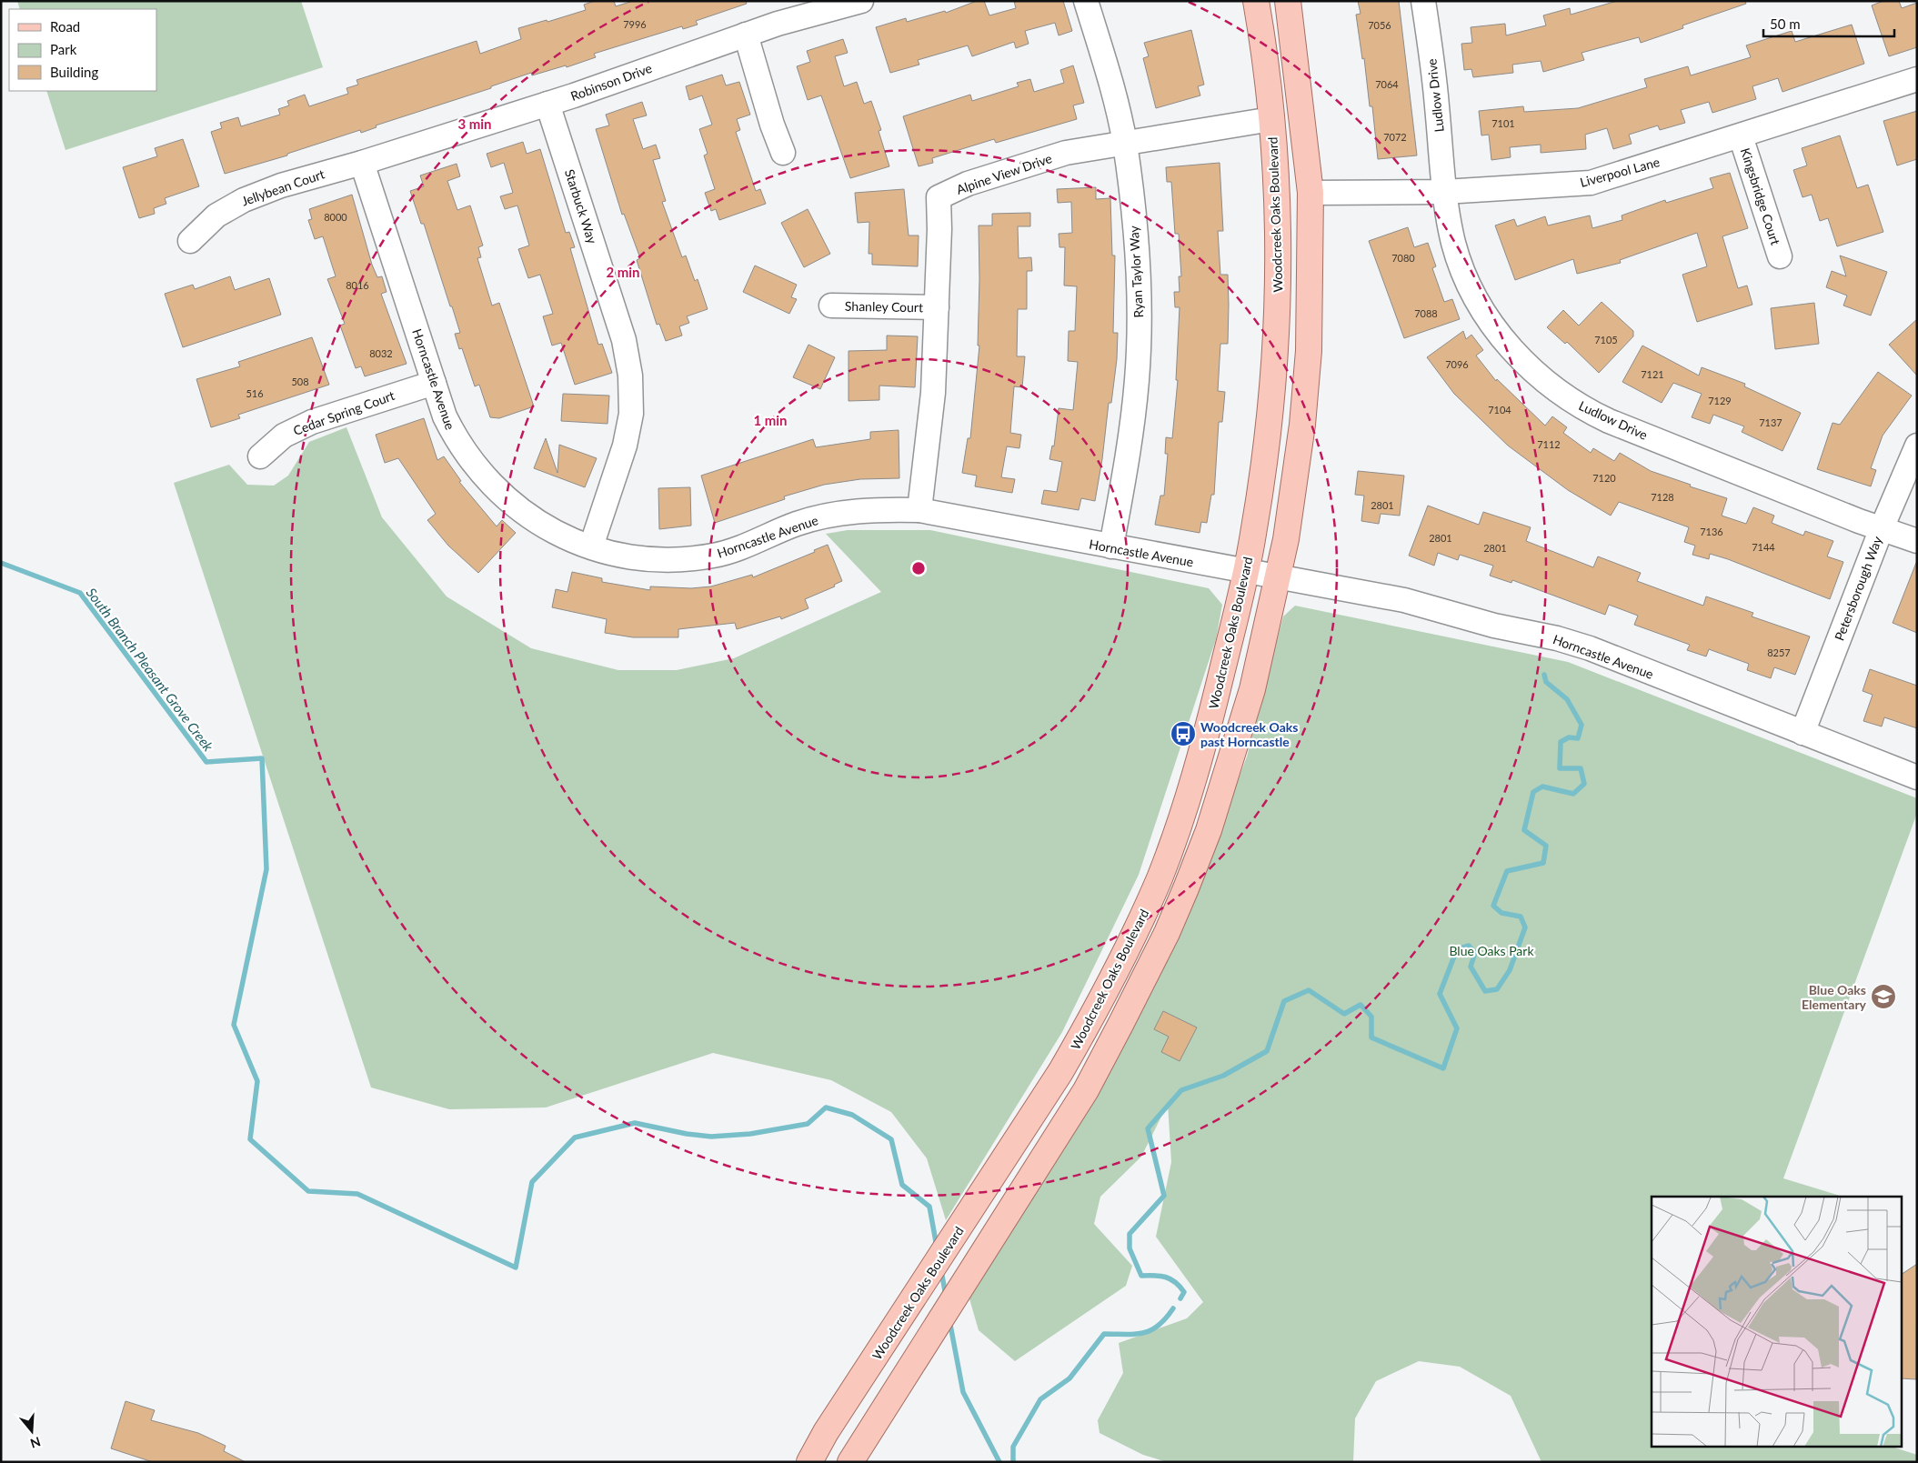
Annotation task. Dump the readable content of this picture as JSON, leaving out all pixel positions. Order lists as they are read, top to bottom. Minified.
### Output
{"streets":{"main road":["Woodcreek Oaks Boulevard"],"street":["Robinson Drive","Ludlow Drive","Liverpool Lane","Alpine View Drive","Jellybean Court","Kingsbridge Court","Starbuck Way","Ryan Taylor Way","Shanley Court","Horncastle Avenue","Cedar Spring Court","Petersborough Way"]},"crossings":[["Robinson Drive","Jellybean Court"],["Robinson Drive","Starbuck Way"],["Robinson Drive","Horncastle Avenue"],["Ludlow Drive","Liverpool Lane"],["Ludlow Drive","Petersborough Way"],["Liverpool Lane","Kingsbridge Court"],["Alpine View Drive","Woodcreek Oaks Boulevard"],["Alpine View Drive","Ryan Taylor Way"],["Alpine View Drive","Shanley Court"],["Alpine View Drive","Horncastle Avenue"],["Jellybean Court","Horncastle Avenue"],["Starbuck Way","Horncastle Avenue"],["Woodcreek Oaks Boulevard","Horncastle Avenue"],["Ryan Taylor Way","Horncastle Avenue"],["Horncastle Avenue","Cedar Spring Court"],["Horncastle Avenue","Petersborough Way"]],"water":["South Branch Pleasant Grove Creek"],"parks":["Blue Oaks Park"],"places":{"bus stop":["Woodcreek Oaks past Horncastle"],"school or university":["Blue Oaks Elementary"]},"house_numbers":["7996","7056","7064","7101","7072","8000","7080","8016","7088","7105","8032","7096","7121","508","516","7129","7104","7137","7112","7120","7128","2801","7136","2801","7144","2801","8257"],"legend":["Road","Park","Building"],"scale_bar":"50 m","north":"bottom","rings":["3 min","2 min","1 min"]}
